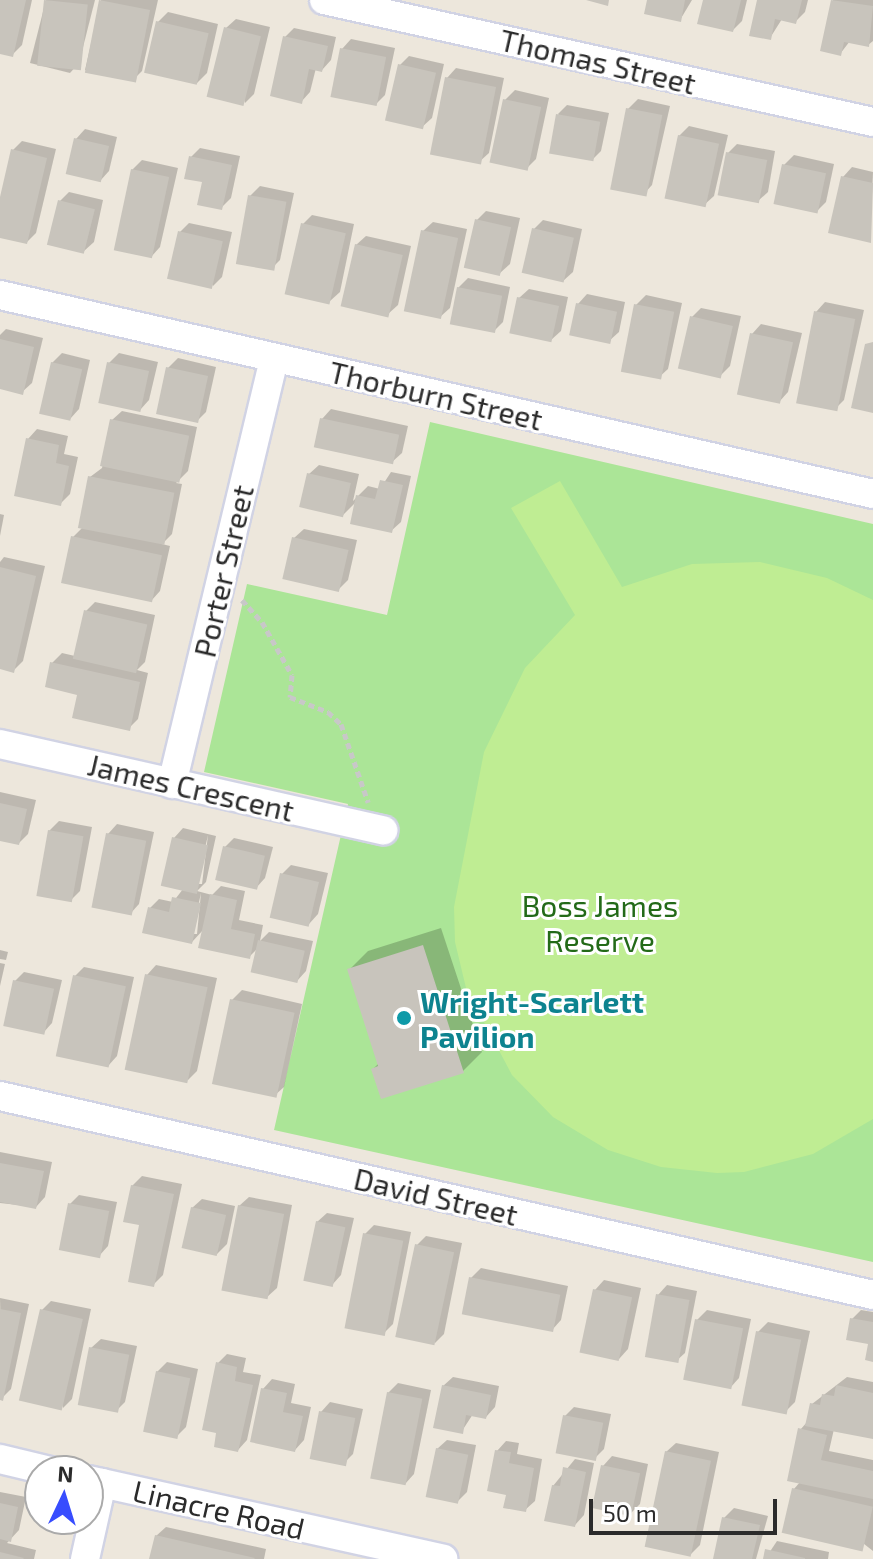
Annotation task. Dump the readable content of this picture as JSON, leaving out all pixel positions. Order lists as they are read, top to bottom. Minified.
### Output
{"streets":{"street":["Thomas Street","Thorburn Street","Porter Street","James Crescent","David Street","Linacre Road"]},"crossings":[["Thorburn Street","Porter Street"],["Porter Street","James Crescent"]],"parks":["Boss James Reserve"],"places":["Wright-Scarlett Pavilion"],"scale_bar":"50 m","north":"top"}
